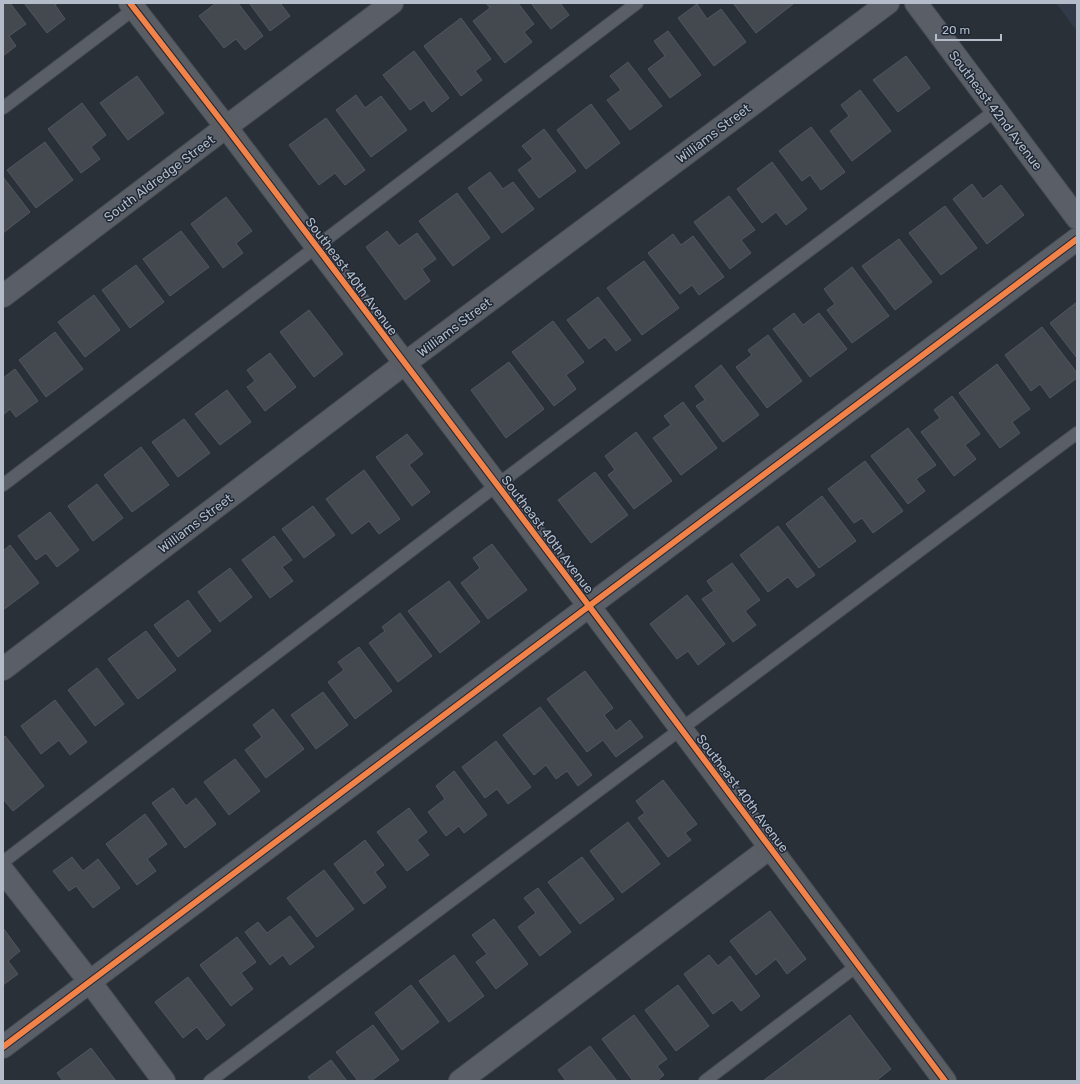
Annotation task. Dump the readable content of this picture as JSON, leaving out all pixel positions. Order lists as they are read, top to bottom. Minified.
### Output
{"streets":{"street":["Southeast 42nd Avenue","Williams Street","South Aldredge Street","Southeast 40th Avenue"]},"crossings":[["Williams Street","Southeast 40th Avenue"],["South Aldredge Street","Southeast 40th Avenue"]],"scale_bar":"20 m"}
